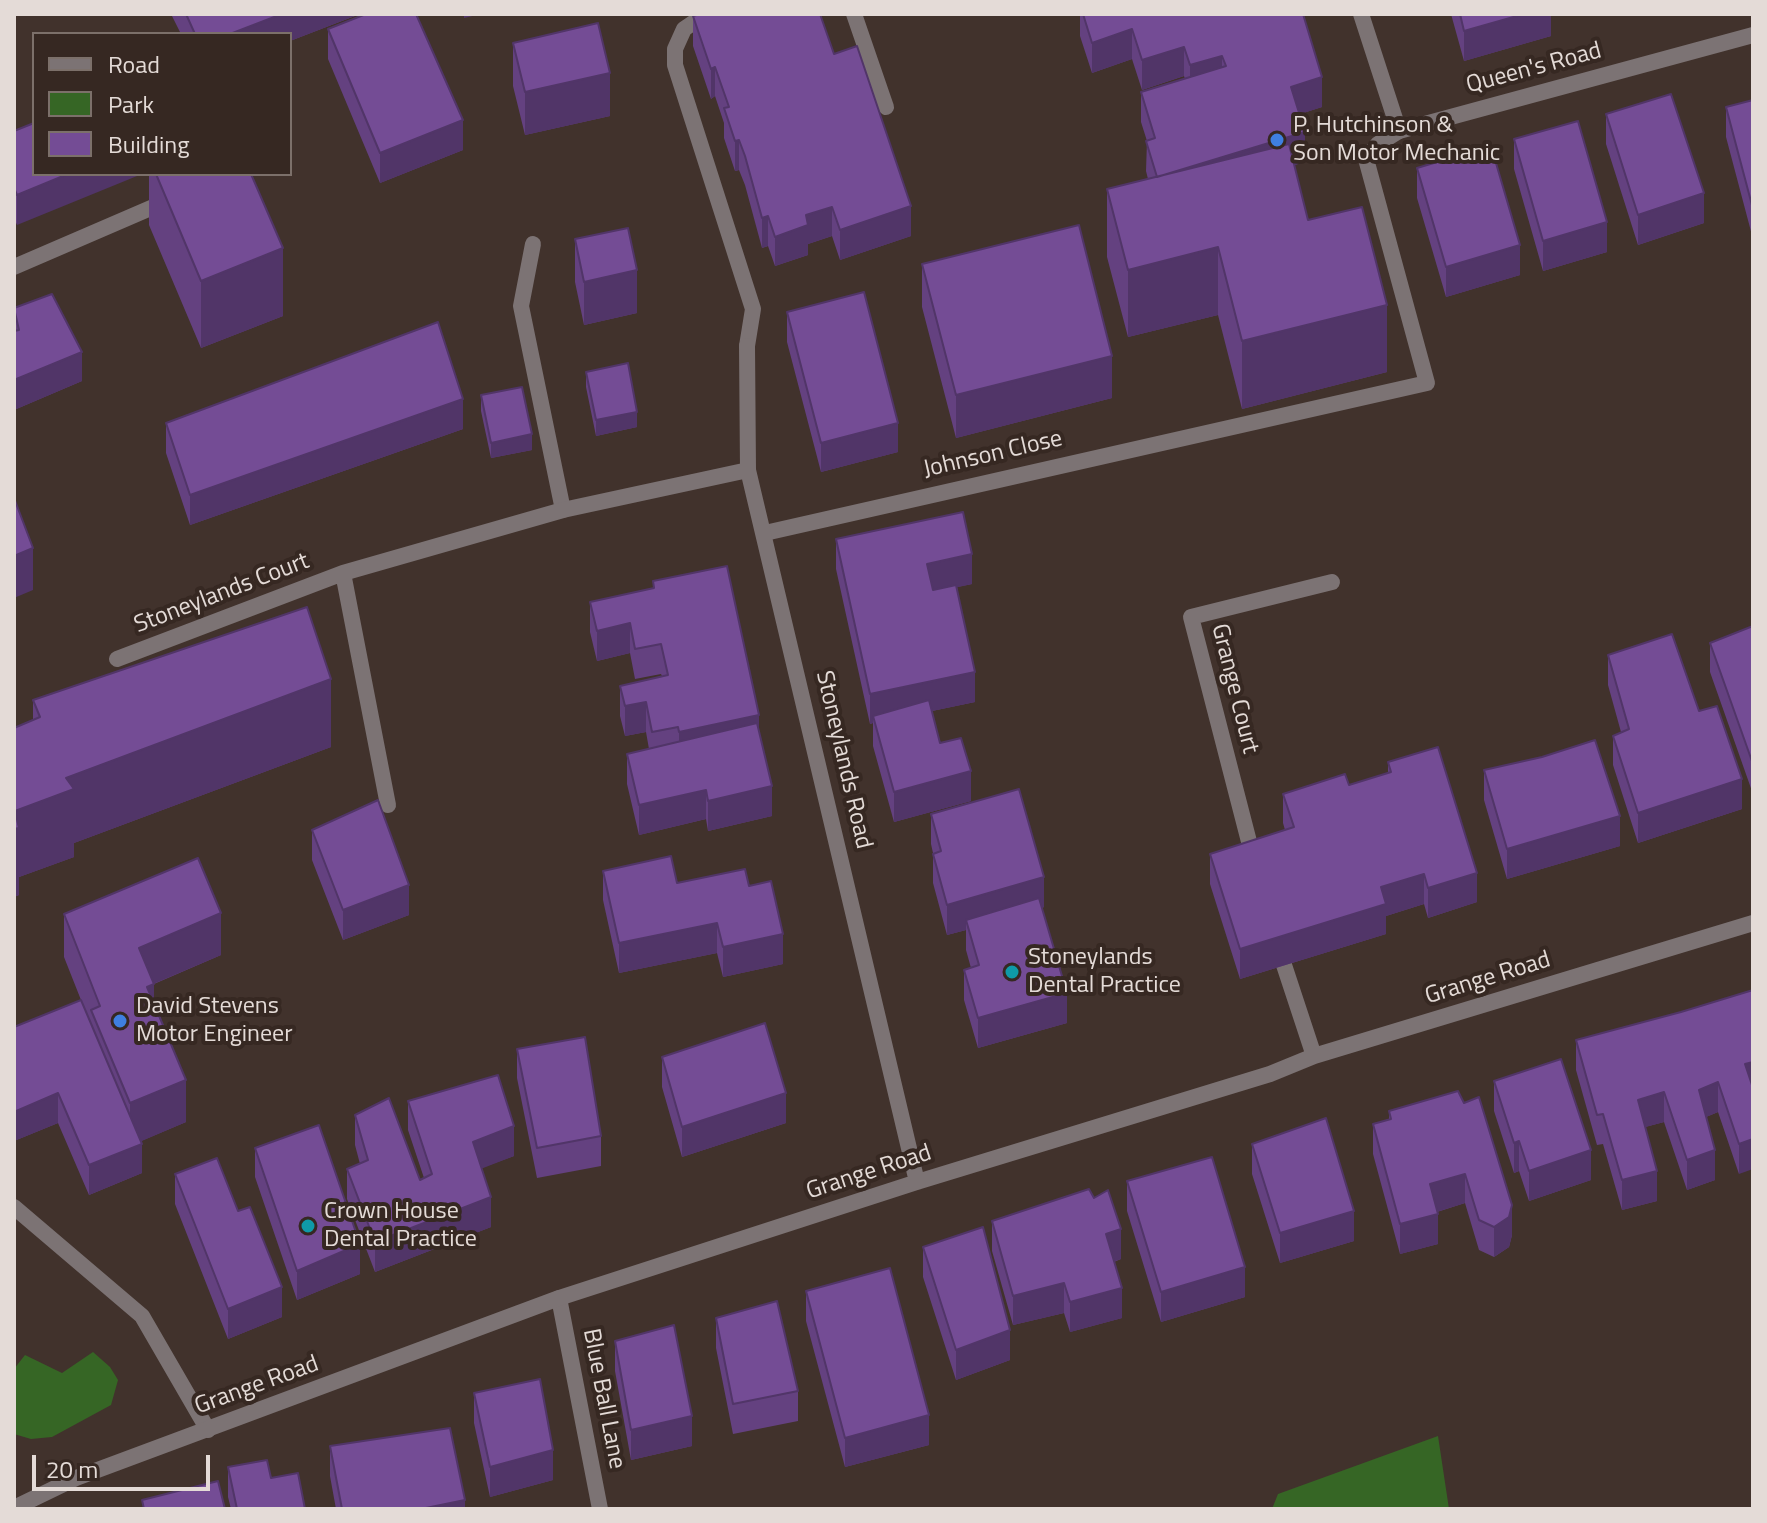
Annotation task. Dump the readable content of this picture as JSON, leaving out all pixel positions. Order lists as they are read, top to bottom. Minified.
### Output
{"streets":{"street":["Queen's Road","Johnson Close","Stoneylands Court","Grange Court","Stoneylands Road","Grange Road","Blue Ball Lane"]},"crossings":[["Queen's Road","Johnson Close"],["Johnson Close","Stoneylands Road"],["Stoneylands Court","Stoneylands Road"],["Stoneylands Road","Grange Road"],["Grange Road","Blue Ball Lane"]],"places":["P. Hutchinson & Son Motor Mechanic","Stoneylands Dental Practice","David Stevens Motor Engineer","Crown House Dental Practice"],"legend":["Road","Park","Building"],"scale_bar":"20 m"}
